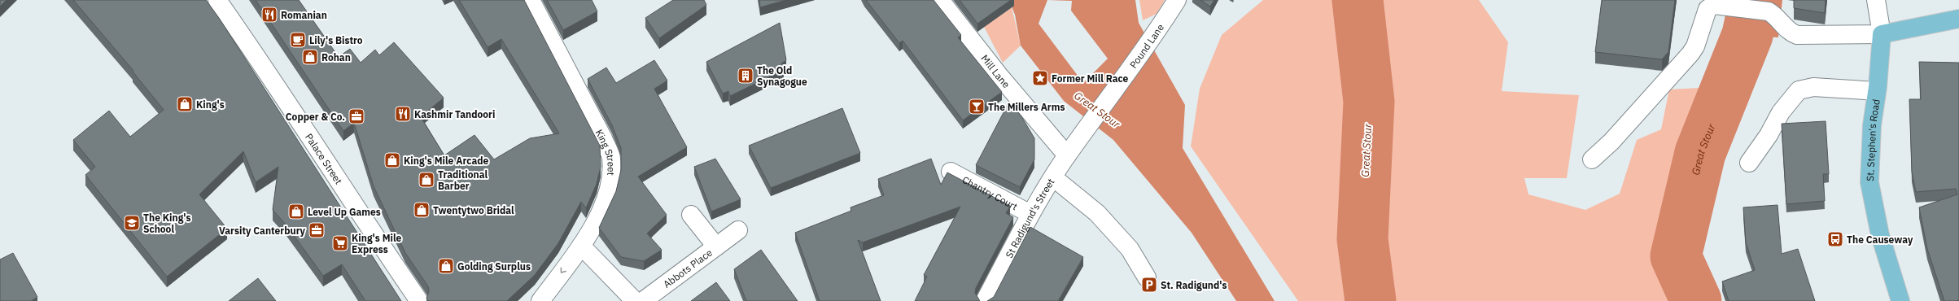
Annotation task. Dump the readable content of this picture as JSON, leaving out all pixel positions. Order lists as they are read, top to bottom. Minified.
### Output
{"streets":{"main road":["St. Stephen's Road"],"street":["Pound Lane","Mill Lane","King Street","Palace Street","Chantry Court","St Radigund's Street","Abbots Place"]},"crossings":[["Pound Lane","St Radigund's Street"],["Mill Lane","St Radigund's Street"],["Chantry Court","St Radigund's Street"]],"water":["Great Stour"],"places":{"restaurant":["Romanian","Kashmir Tandoori"],"cafe":["Lily's Bistro"],"shop":["Rohan","King's","King's Mile Arcade","Traditional Barber","Twentytwo Bridal","Level Up Games","Golding Surplus"],"building":["The Old Synagogue"],"place":["Former Mill Race"],"bar":["The Millers Arms"],"office":["Copper & Co.","Varsity Canterbury"],"school or university":["The King's School"],"bus stop":["The Causeway"],"supermarket":["King's Mile Express"],"parking":["St. Radigund's"]}}
